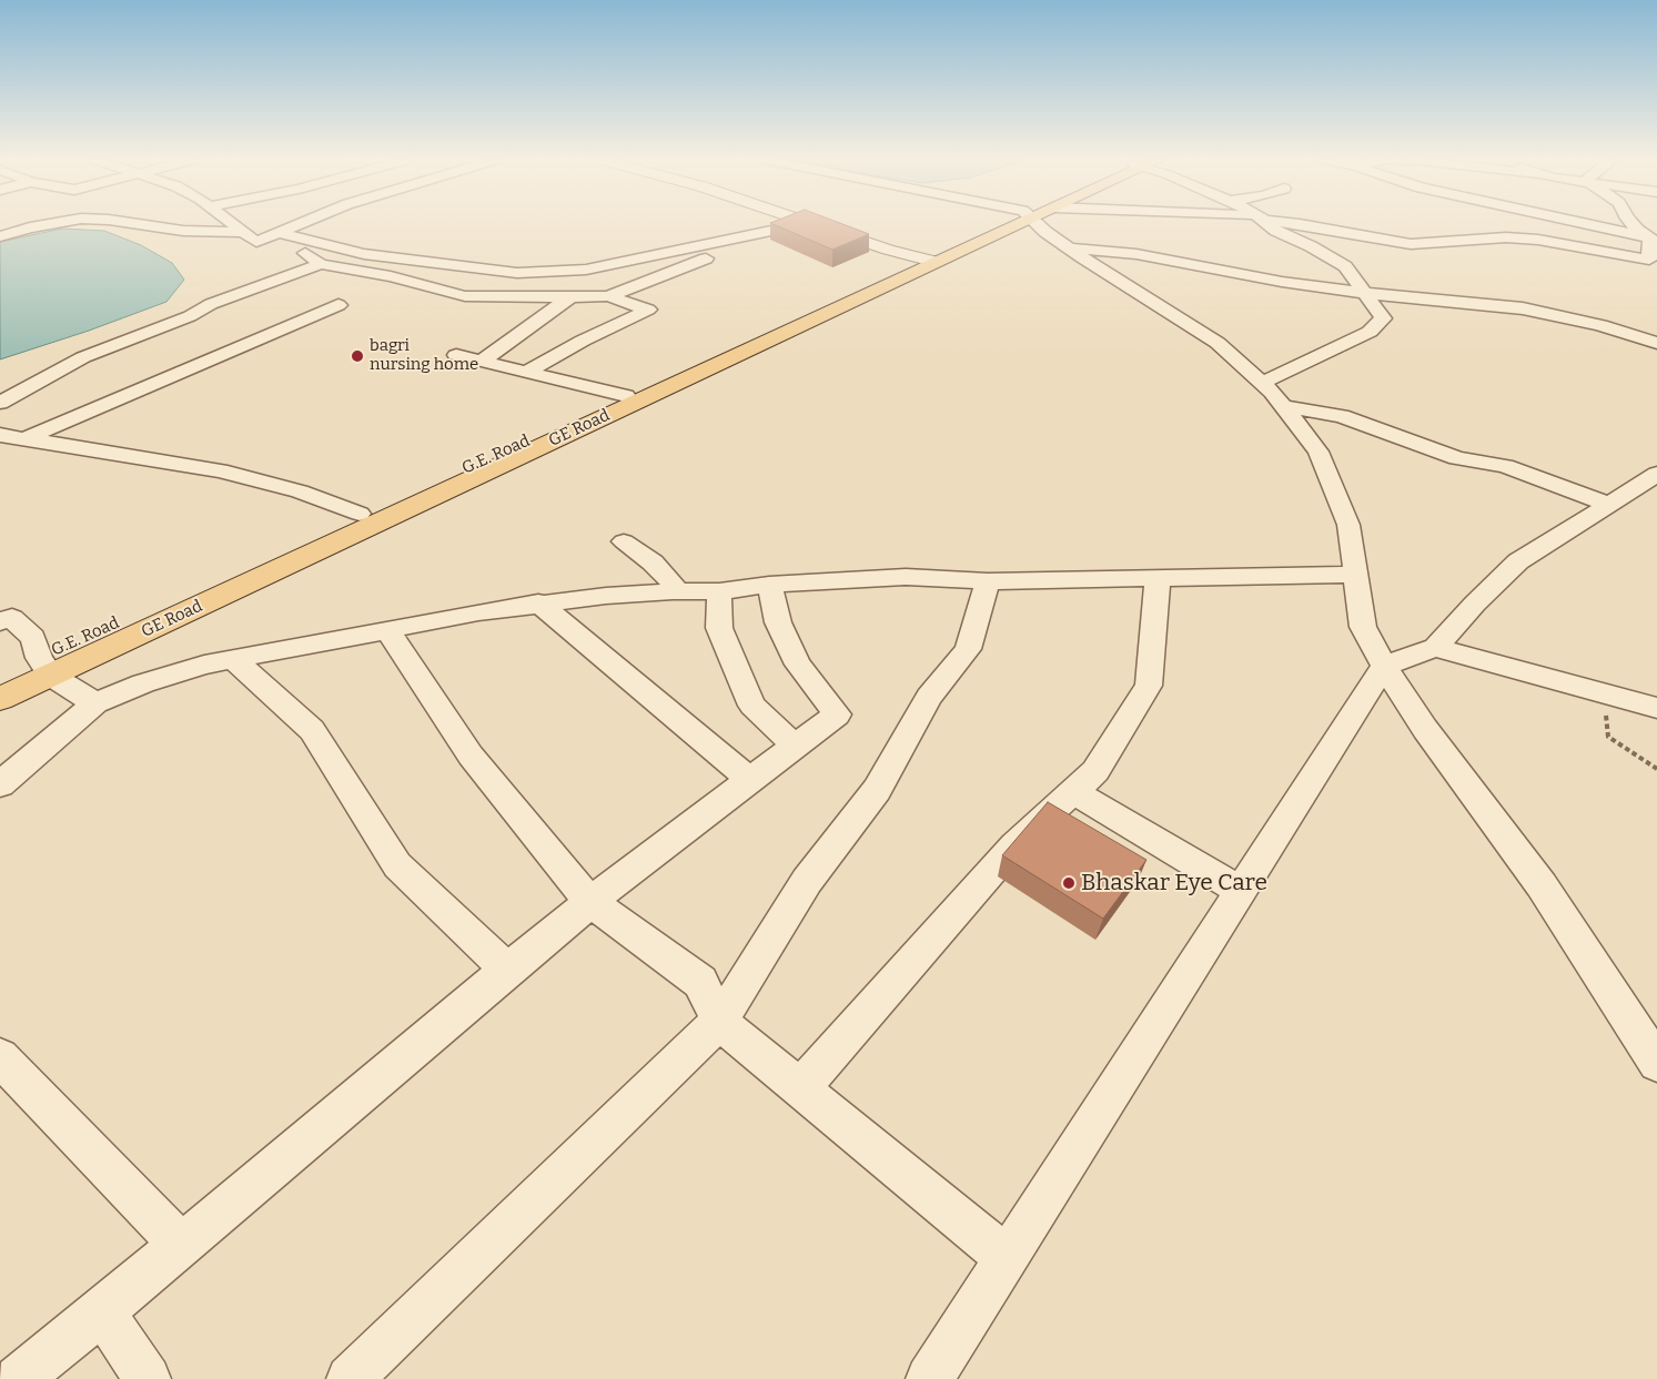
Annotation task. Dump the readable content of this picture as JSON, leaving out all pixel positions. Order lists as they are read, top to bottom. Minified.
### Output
{"streets":{"main road":["GE Road","G.E. Road"]},"crossings":[["GE Road","G.E. Road"]],"places":["bagri nursing home","Bhaskar Eye Care"]}
